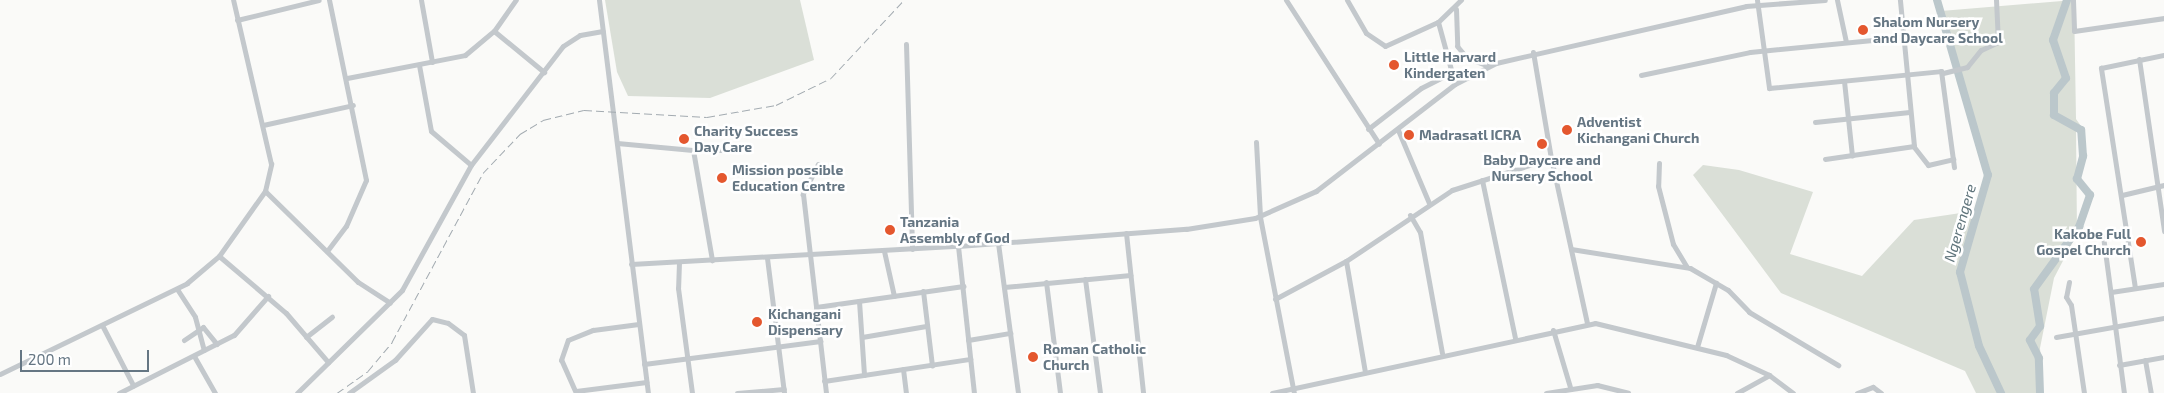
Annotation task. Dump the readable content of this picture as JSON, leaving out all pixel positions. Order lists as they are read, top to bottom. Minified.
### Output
{"water":["Ngerengere"],"places":["Shalom Nursery and Daycare School","Little Harvard Kindergaten","Adventist Kichangani Church","Madrasatl ICRA","Charity Success Day Care","Baby Daycare and Nursery School","Mission possible Education Centre","Tanzania Assembly of God","Kakobe Full Gospel Church","Kichangani Dispensary","Roman Catholic Church"],"scale_bar":"200 m"}
